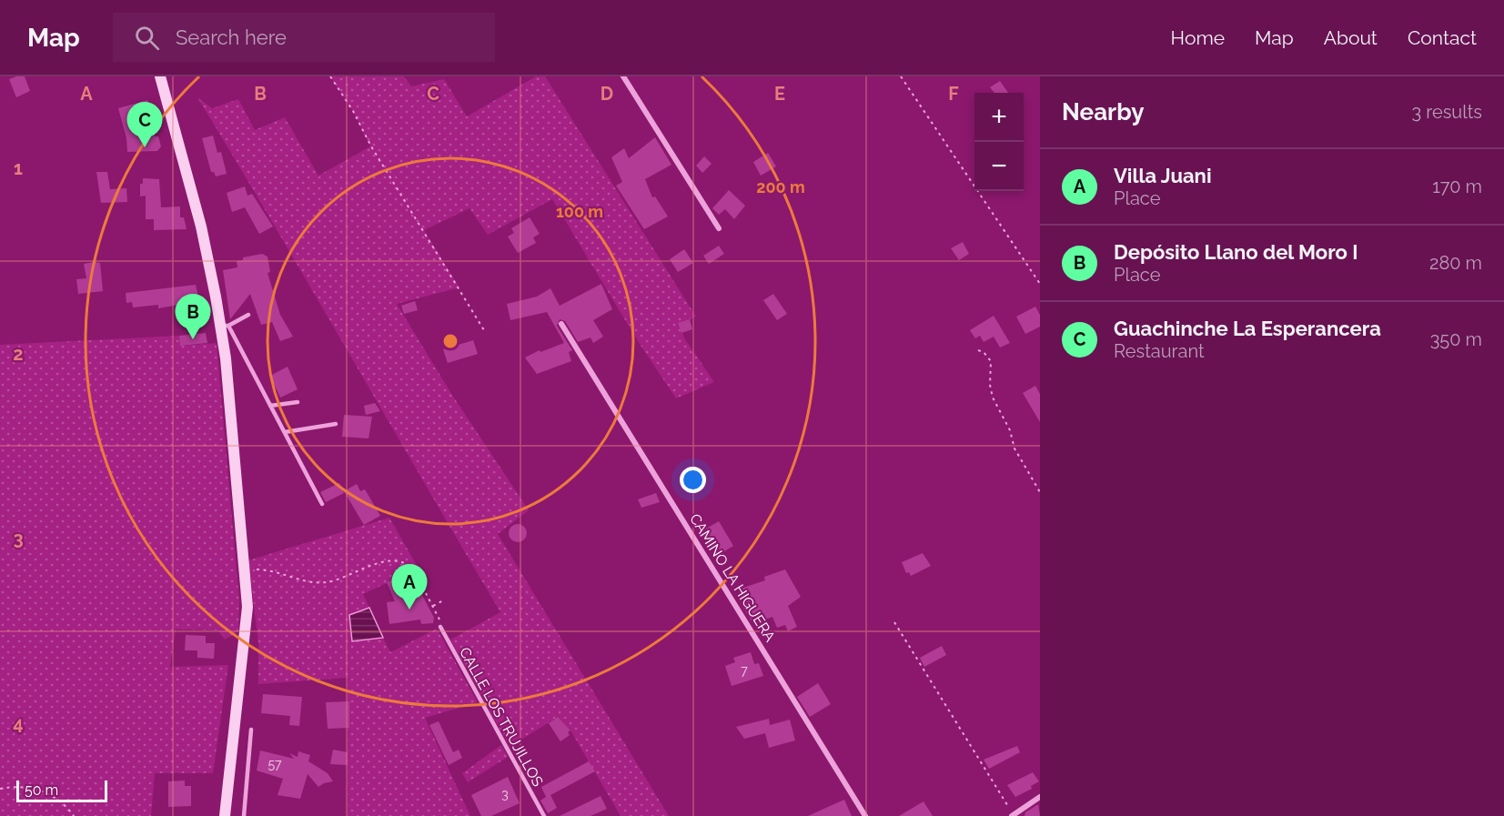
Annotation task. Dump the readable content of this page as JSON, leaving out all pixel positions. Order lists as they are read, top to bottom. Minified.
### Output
{"streets":{"street":["CAMINO LA HIGUERA"],"lane":["CALLE LOS TRUJILLOS"]},"house_numbers":["7","57","3"],"scale_bar":"50 m","page":{"header":"Map","search":"Search here","nav":["Home","Map","About","Contact"],"heading":["Nearby","3 results"],"map_buttons":["+","−"],"pins":["C","B","A"],"list":[{"mark":"A","name":"Villa Juani","note":"Place","value":"170 m"},{"mark":"B","name":"Depósito Llano del Moro I","note":"Place","value":"280 m"},{"mark":"C","name":"Guachinche La Esperancera","note":"Restaurant","value":"350 m"}],"scale":"50 m"},"grid":{"columns":["A","B","C","D","E","F"],"rows":["1","2","3","4"]},"rings":["200 m","100 m"]}
